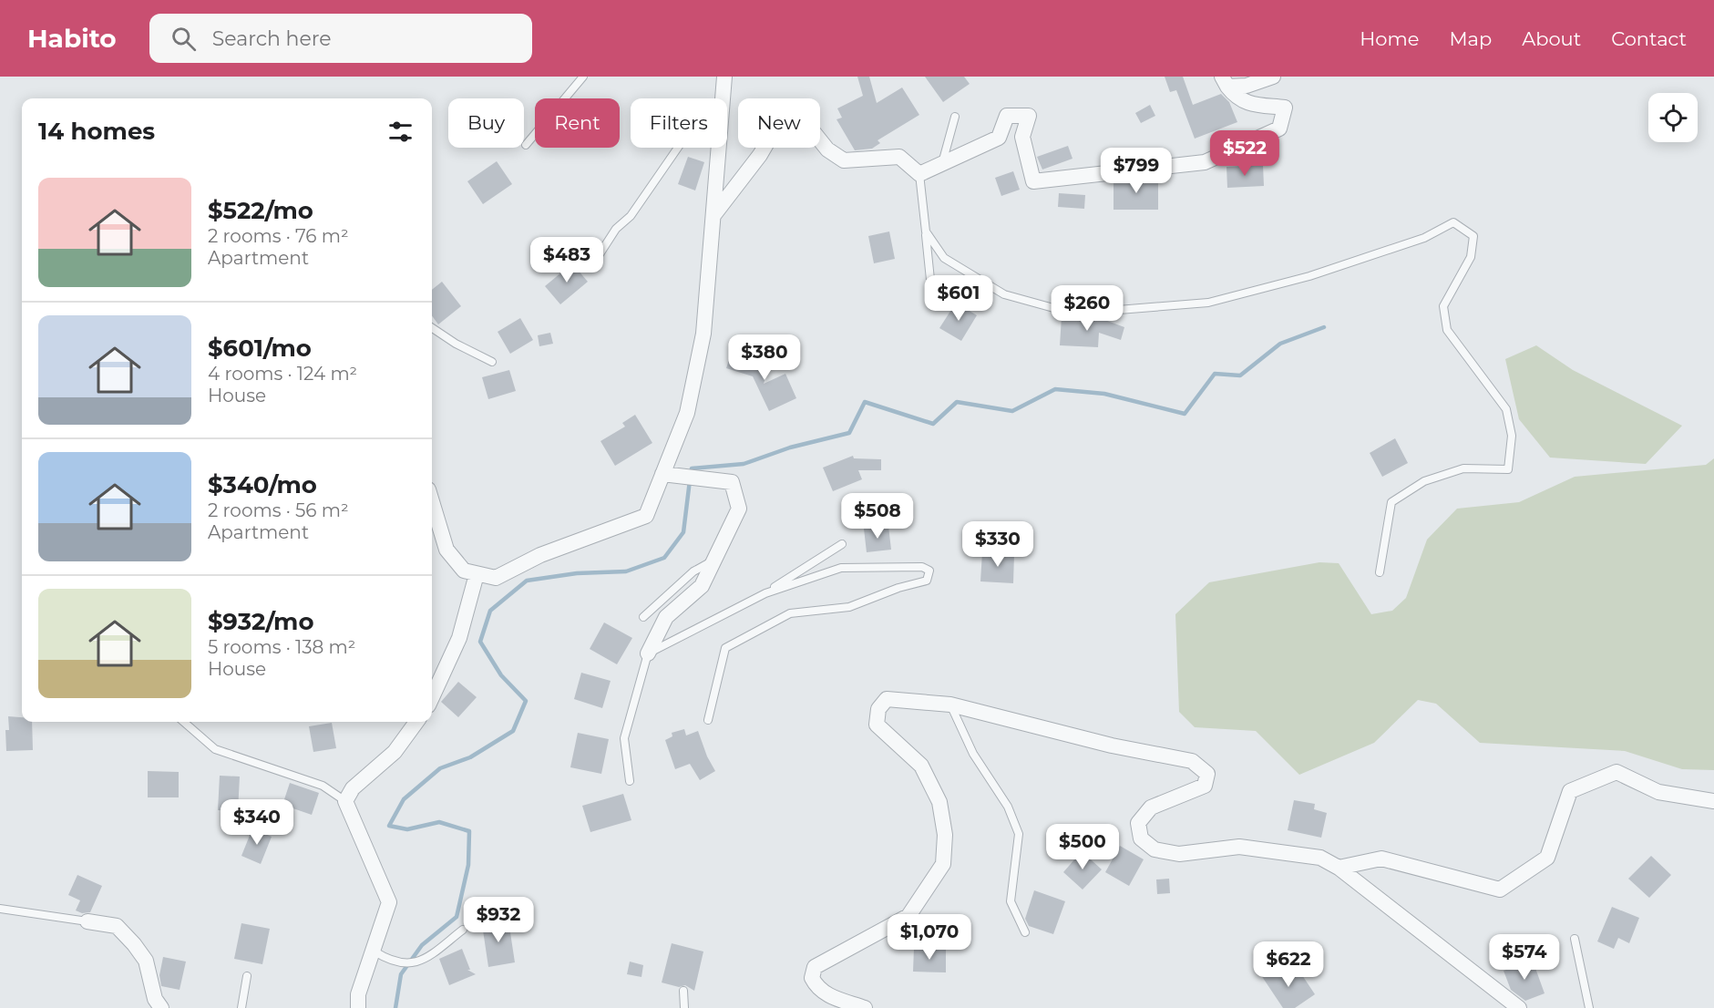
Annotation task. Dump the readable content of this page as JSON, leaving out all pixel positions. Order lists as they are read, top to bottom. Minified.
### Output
{"page":{"header":"Habito","search":"Search here","nav":["Home","Map","About","Contact"],"chip":["Buy","Rent","Filters","New"],"heading":"14 homes","price":["$522","$799","$483","$601","$260","$380","$508","$330","$340","$500","$932","$1,070","$574","$622"],"list":[{"name":"$522/mo","note":"2 rooms · 76 m² · Apartment"},{"name":"$601/mo","note":"4 rooms · 124 m² · House"},{"name":"$340/mo","note":"2 rooms · 56 m² · Apartment"},{"name":"$932/mo","note":"5 rooms · 138 m² · House"}]}}
